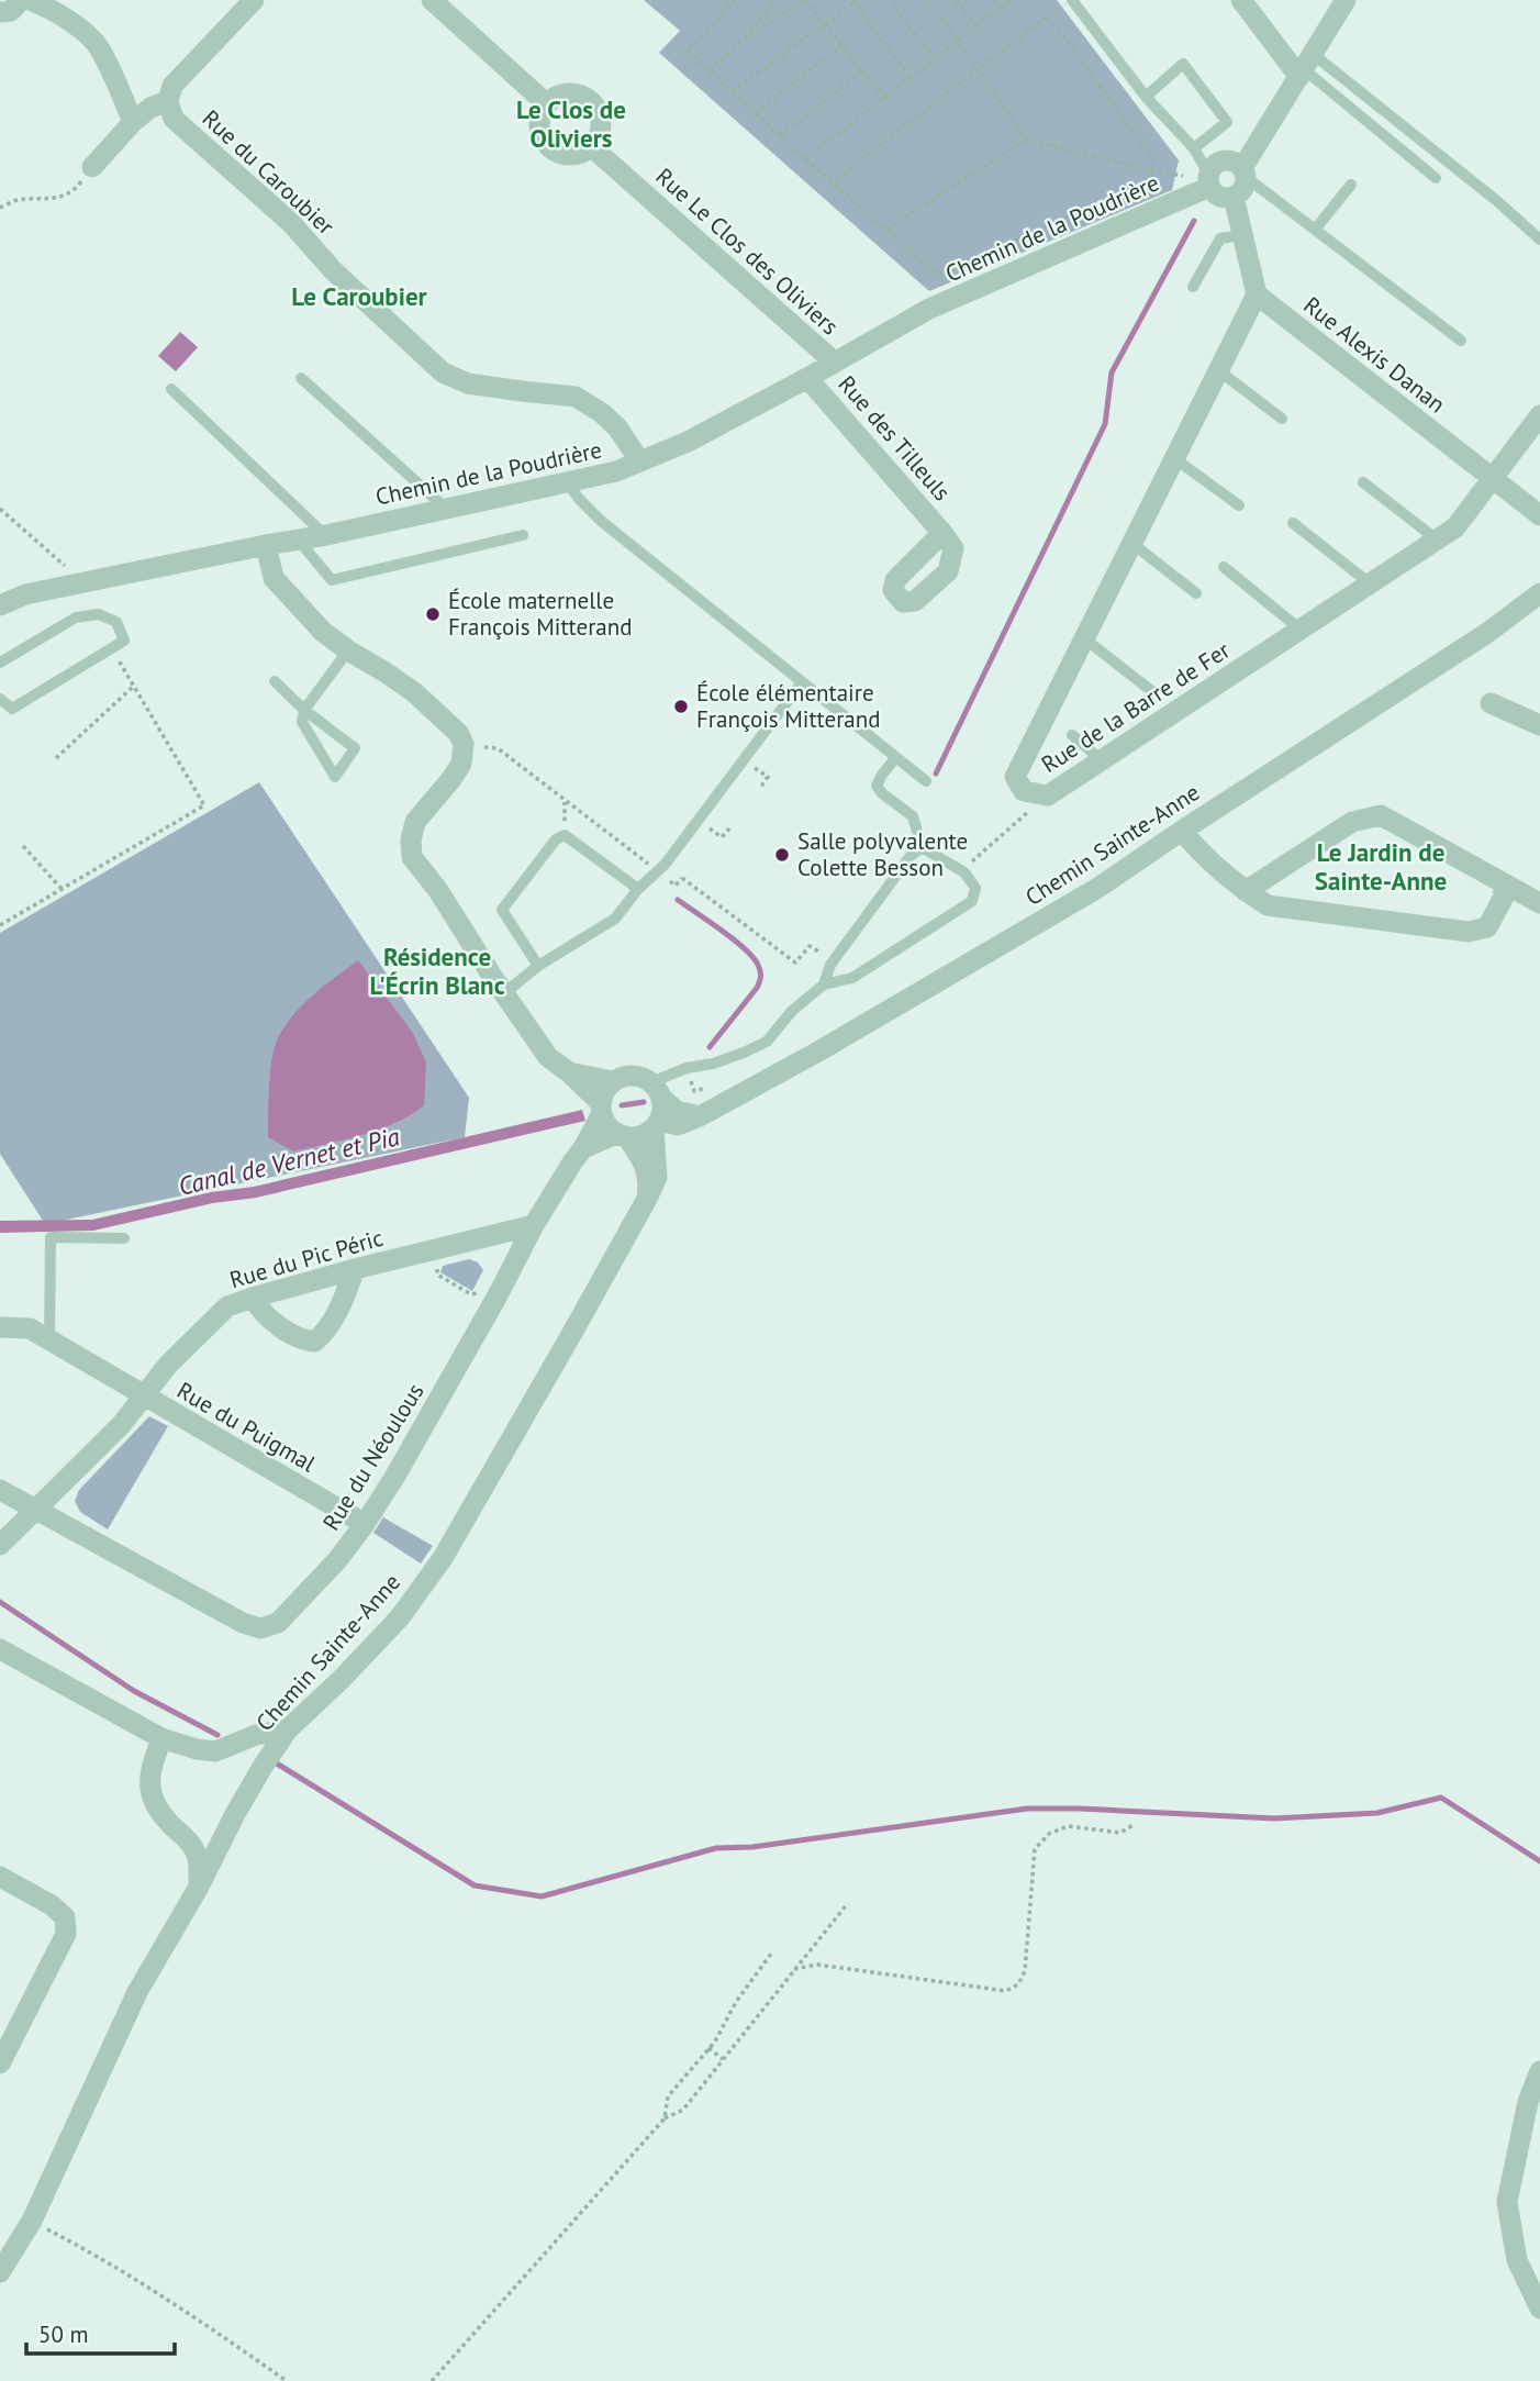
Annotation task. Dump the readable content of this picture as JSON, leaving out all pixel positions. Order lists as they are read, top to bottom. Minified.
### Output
{"streets":{"street":["Rue du Caroubier","Chemin de la Poudrière","Rue Le Clos des Oliviers","Rue Alexis Danan","Rue des Tilleuls","Rue de la Barre de Fer","Chemin Sainte-Anne","Rue du Pic Péric","Rue du Puigmal","Rue du Néoulous"]},"crossings":[["Rue du Caroubier","Chemin de la Poudrière"],["Chemin de la Poudrière","Rue Le Clos des Oliviers"],["Chemin de la Poudrière","Rue des Tilleuls"],["Rue Alexis Danan","Rue de la Barre de Fer"],["Chemin Sainte-Anne","Rue du Néoulous"],["Rue du Pic Péric","Rue du Puigmal"],["Rue du Pic Péric","Rue du Néoulous"],["Rue du Puigmal","Rue du Néoulous"]],"districts":["Le Clos de Oliviers","Le Caroubier","Le Jardin de Sainte-Anne","Résidence L'Écrin Blanc"],"water":["Canal de Vernet et Pia"],"places":["École maternelle François Mitterand","École élémentaire François Mitterand","Salle polyvalente Colette Besson"],"scale_bar":"50 m"}
